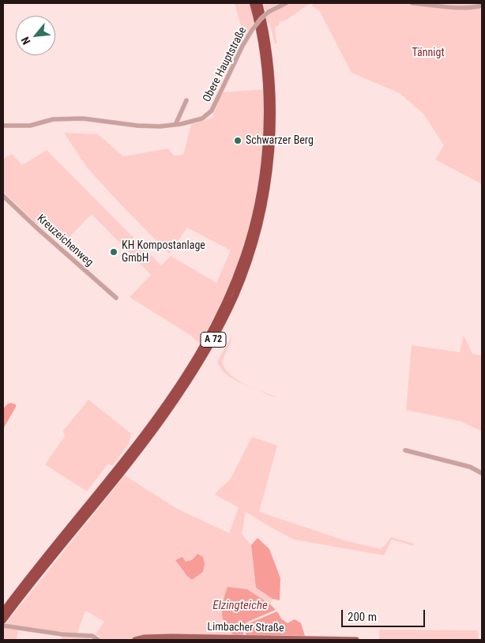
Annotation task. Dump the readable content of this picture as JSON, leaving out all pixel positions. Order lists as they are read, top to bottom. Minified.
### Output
{"streets":{"highway":["A 72"],"main road":["Limbacher Straße"],"street":["Obere Hauptstraße","Kreuzeichenweg"]},"water":["Elzingteiche"],"parks":["Tännigt"],"places":["Schwarzer Berg","KH Kompostanlage GmbH"],"scale_bar":"200 m","north":"bottom left"}
